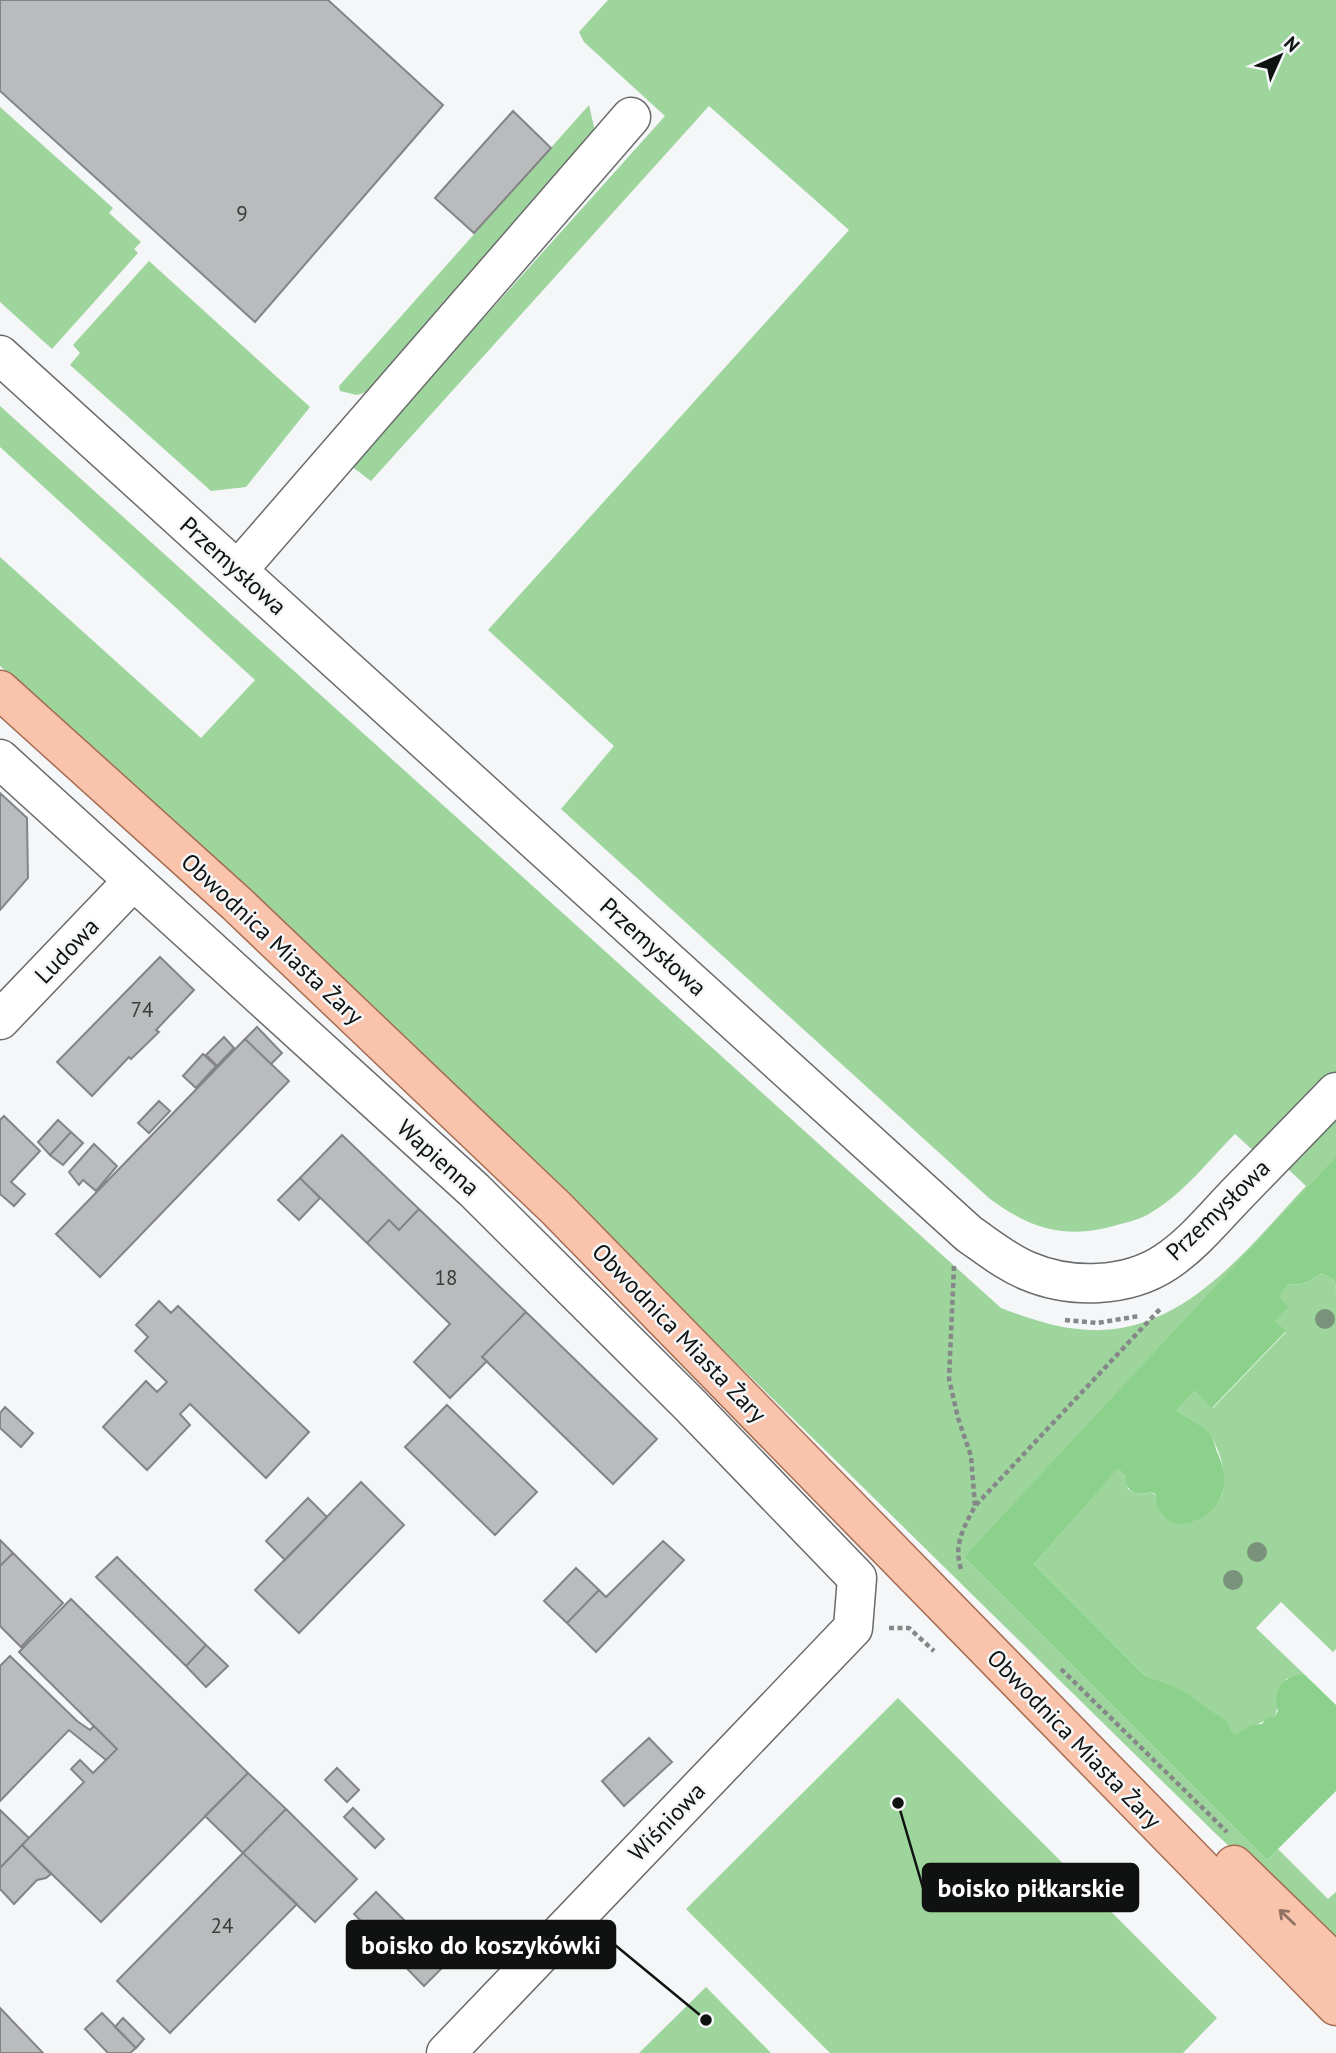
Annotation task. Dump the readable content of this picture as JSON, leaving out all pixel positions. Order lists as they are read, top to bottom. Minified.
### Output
{"streets":{"main road":["Obwodnica Miasta Żary"],"street":["Przemysłowa","Ludowa","Wapienna","Wiśniowa"]},"crossings":[["Ludowa","Wapienna"],["Wapienna","Wiśniowa"]],"places":["boisko piłkarskie","boisko do koszykówki"],"house_numbers":["9","74","18","24"],"north":"top right"}
